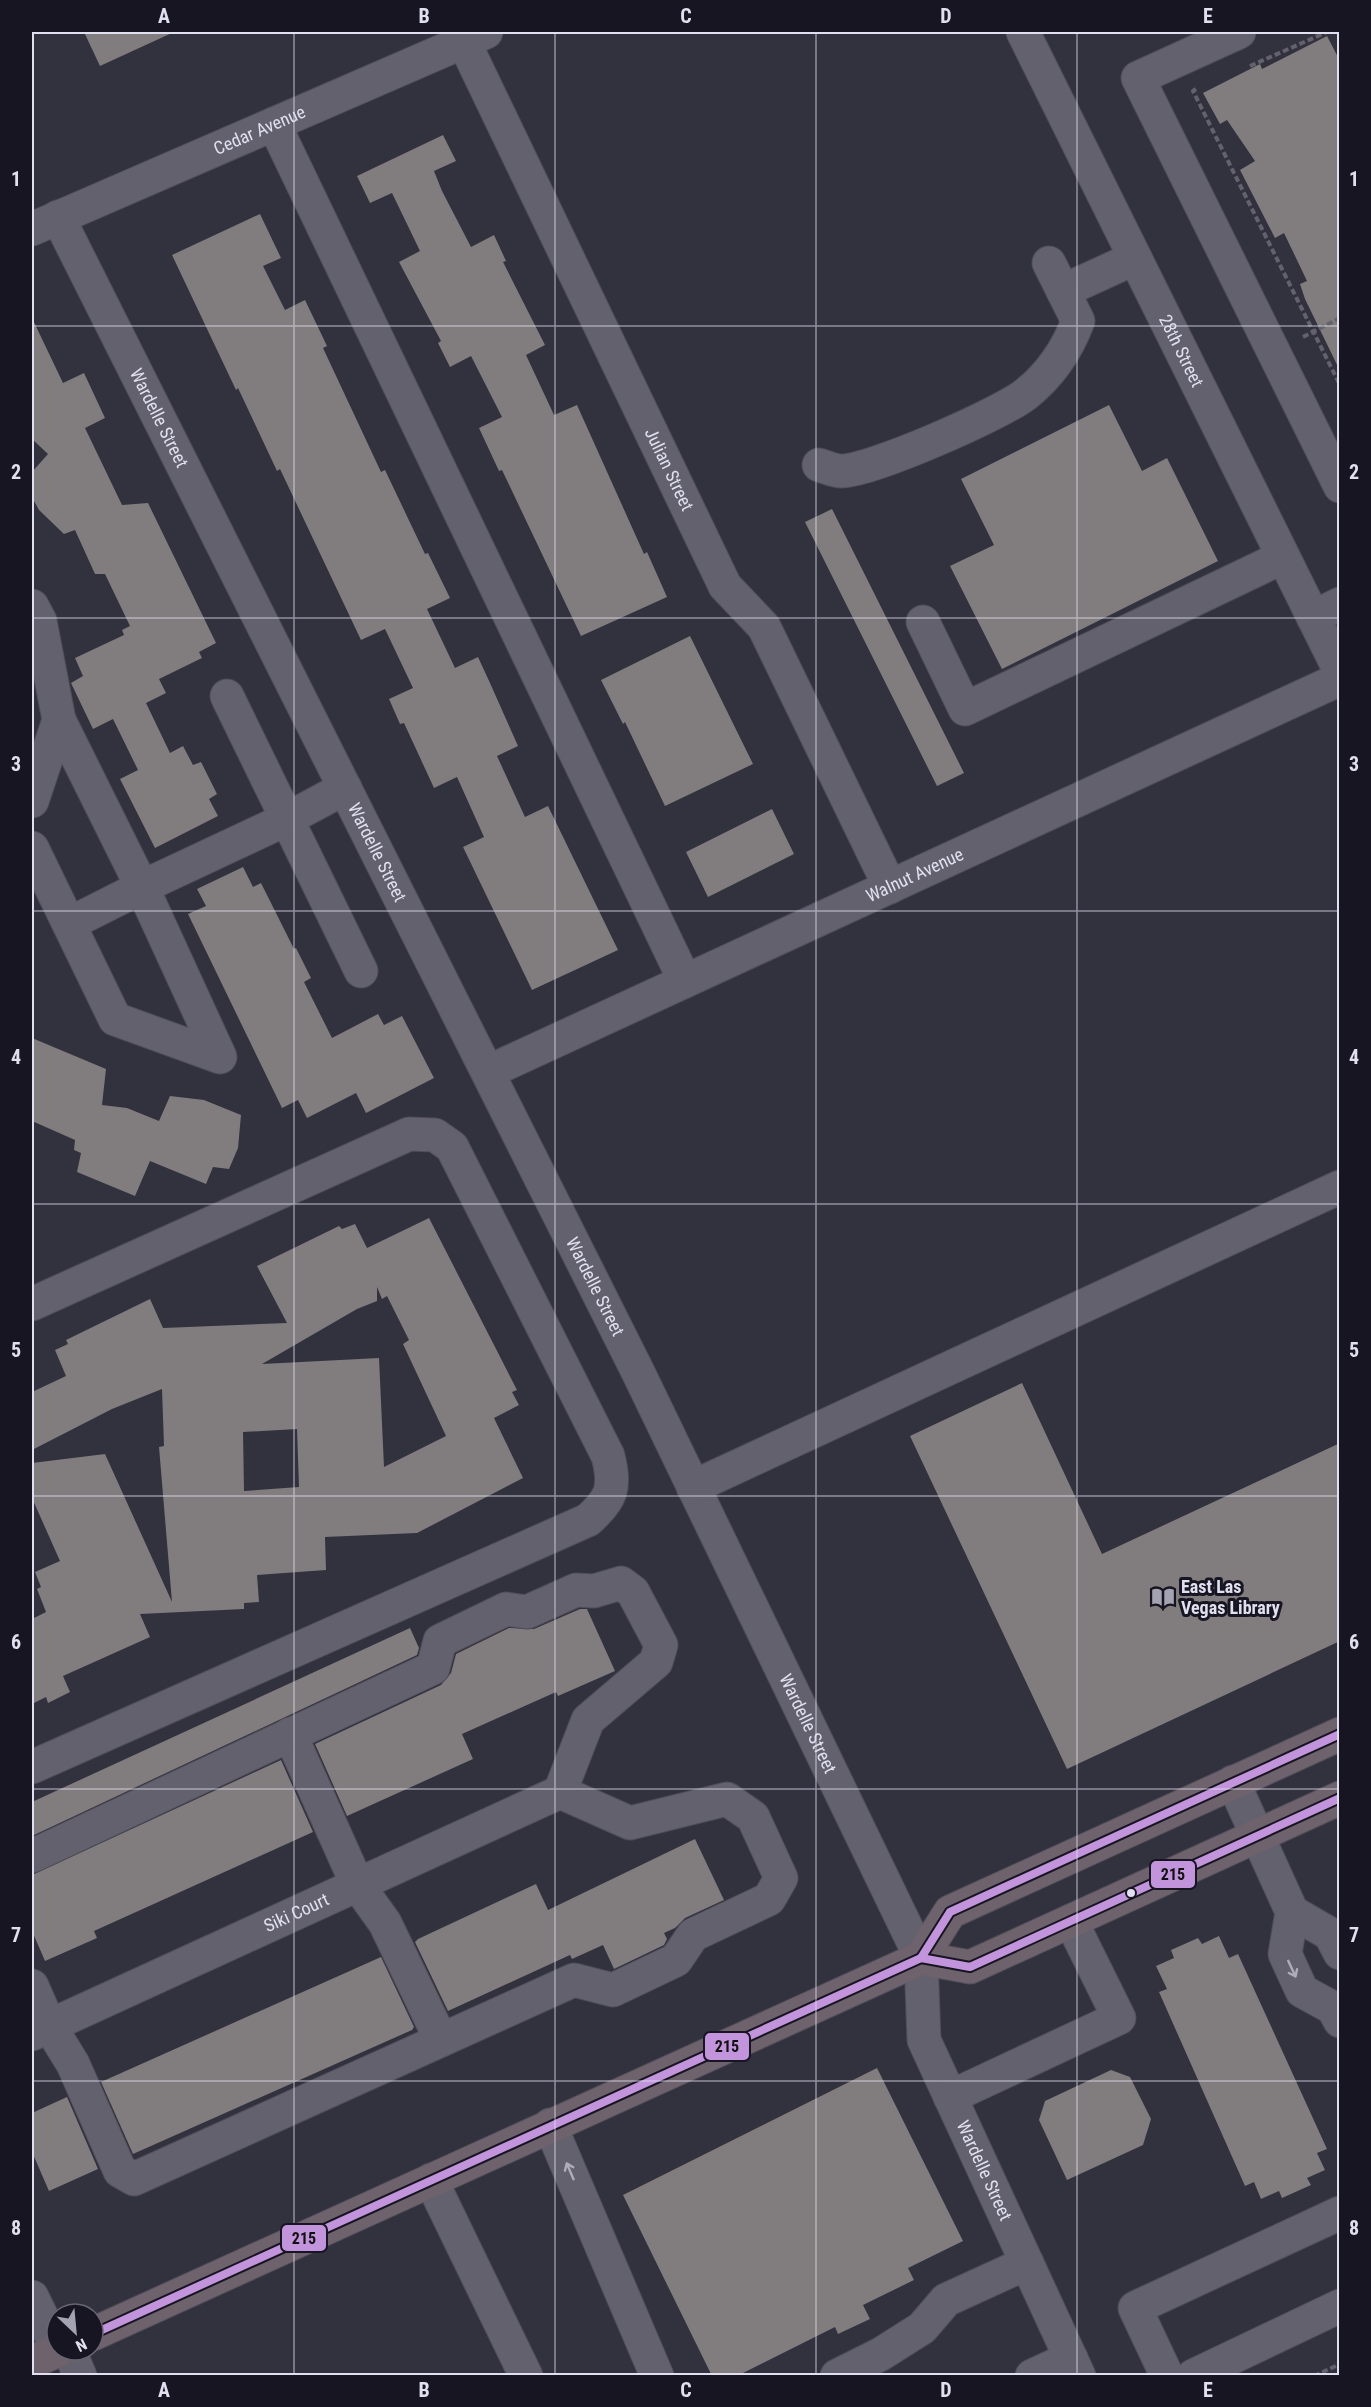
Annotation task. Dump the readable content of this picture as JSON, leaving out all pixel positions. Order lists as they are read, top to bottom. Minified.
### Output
{"streets":{"street":["Cedar Avenue","28th Street","Wardelle Street","Julian Street","Walnut Avenue","Siki Court"]},"crossings":[["Cedar Avenue","Wardelle Street"],["Cedar Avenue","Julian Street"],["Wardelle Street","Walnut Avenue"],["Julian Street","Walnut Avenue"]],"places":{"library":["East Las Vegas Library"]},"lines":["transit line 215"],"north":"bottom right","grid":{"columns":["A","B","C","D","E"],"rows":["1","2","3","4","5","6","7","8"]}}
